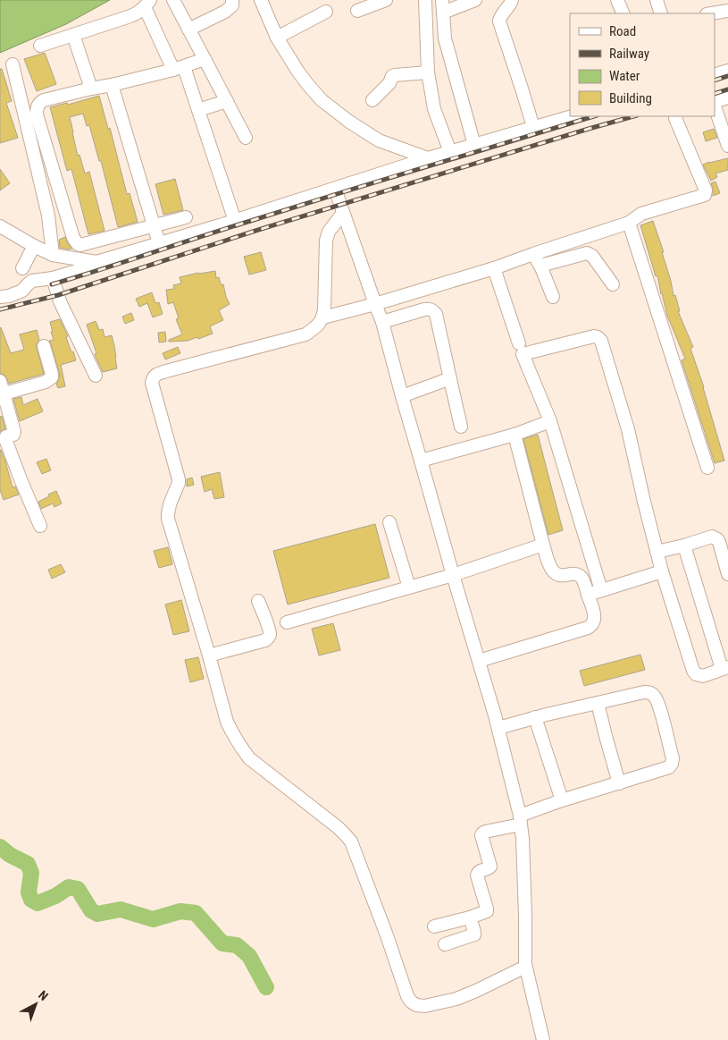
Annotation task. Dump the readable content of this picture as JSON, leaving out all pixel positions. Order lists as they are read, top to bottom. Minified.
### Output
{"legend":["Road","Railway","Water","Building"],"north":"top right"}
